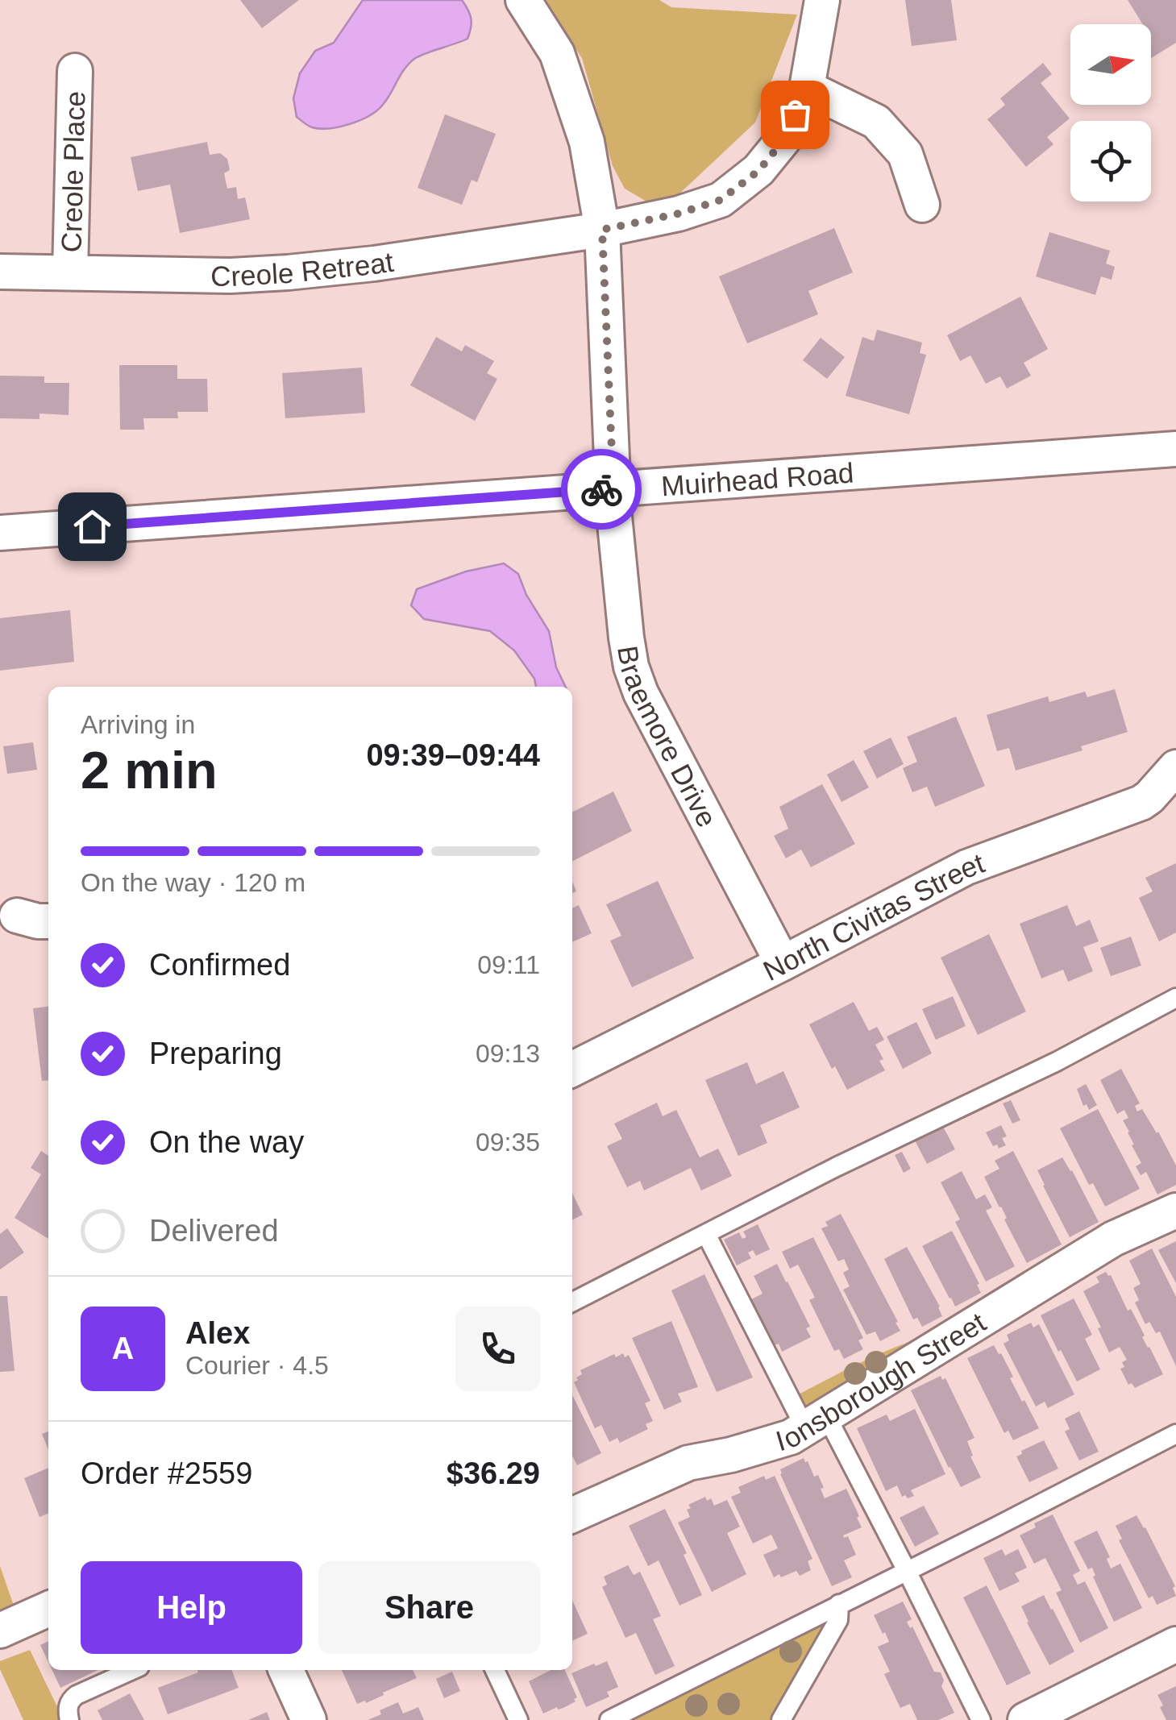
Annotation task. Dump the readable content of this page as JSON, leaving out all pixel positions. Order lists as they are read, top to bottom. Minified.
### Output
{"streets":{"street":["Creole Place","Creole Retreat","Muirhead Road","Braemore Drive","North Civitas Street","Ionsborough Street"]},"crossings":[["Creole Place","Creole Retreat"],["Creole Retreat","Braemore Drive"],["Muirhead Road","Braemore Drive"],["Braemore Drive","North Civitas Street"]],"north":"right","page":{"heading":["2 min","Arriving in","09:39–09:44"],"panel":["Alex","Courier · 4.5","Order #2559","$36.29"],"bar":"On the way · 120 m","list":[["Confirmed","09:11"],["Preparing","09:13"],["On the way","09:35"],"Delivered"],"round":"A","buttons":["Help","Share"]}}
